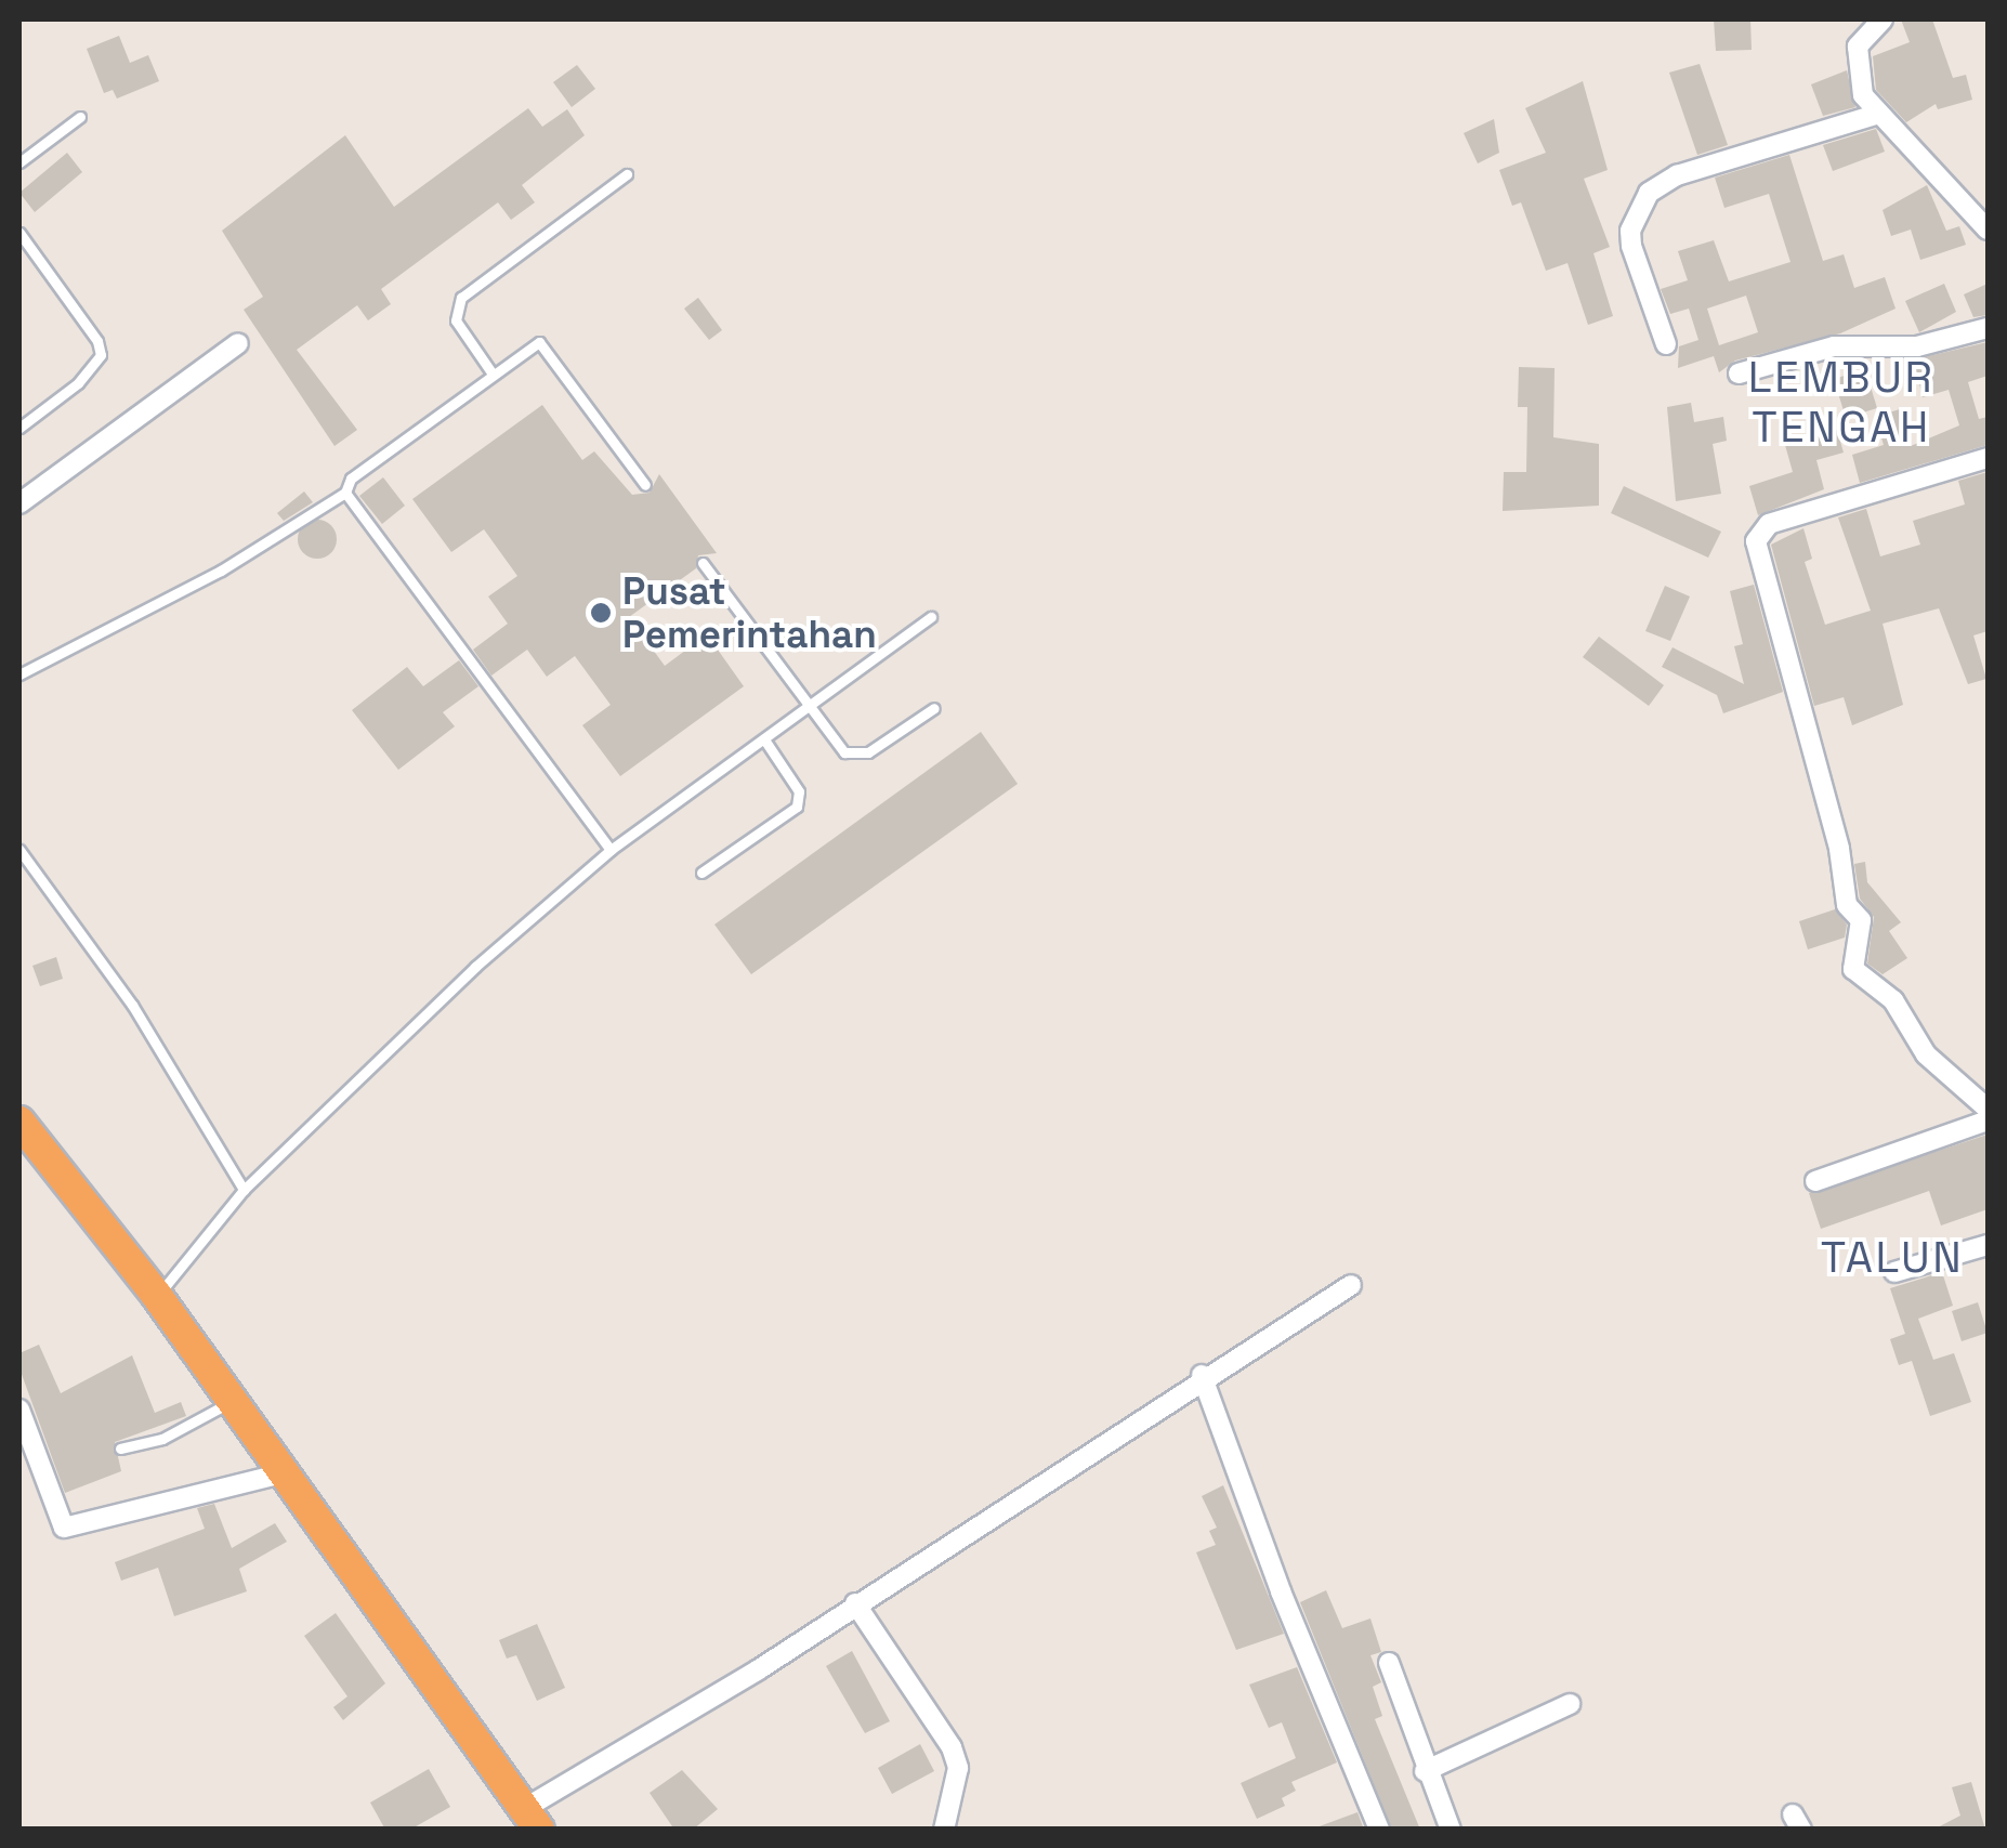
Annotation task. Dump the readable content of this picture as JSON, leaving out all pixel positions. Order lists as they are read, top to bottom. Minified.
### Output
{"districts":["LEMBUR TENGAH","TALUN"],"places":["Pusat Pemerintahan"]}
